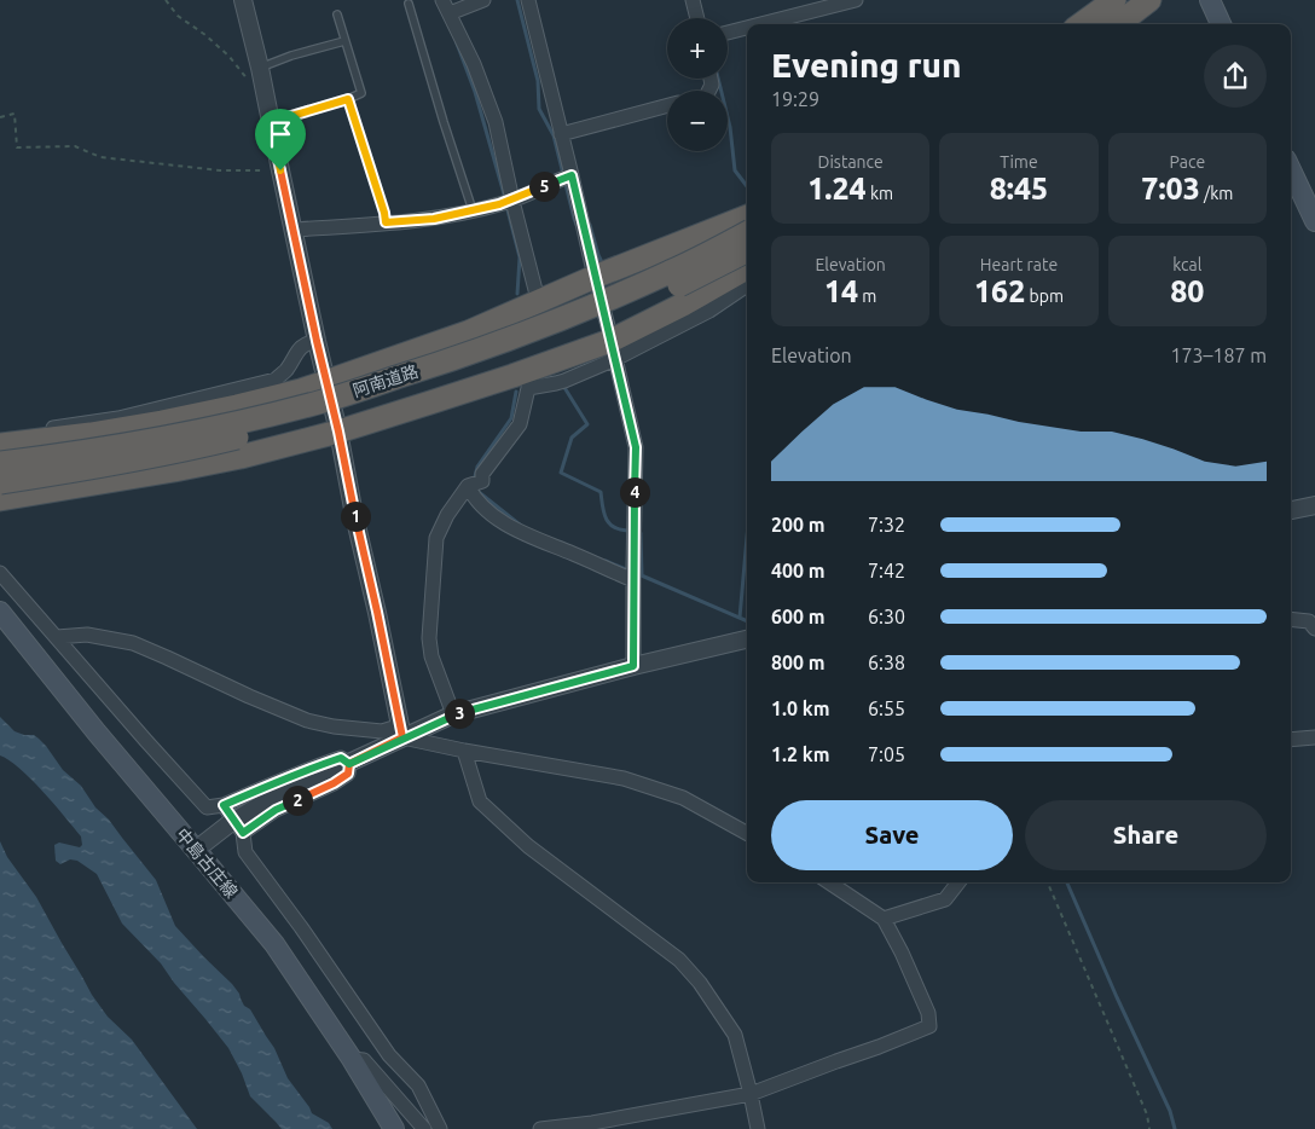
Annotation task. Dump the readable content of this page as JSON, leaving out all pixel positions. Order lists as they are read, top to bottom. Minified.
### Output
{"streets":{"highway":["阿南道路"],"main road":["中島古庄線"]},"page":{"map_buttons":["+","−"],"heading":["Evening run","19:29"],"stats":[["Distance","1.24 km"],["Time","8:45"],["Pace","7:03 /km"],["Elevation","14 m"],["Heart rate","162 bpm"],["kcal","80"]],"pins":["5","4","1","3","2"],"chart":["Elevation","173–187 m"],"list":[{"name":"200 m","note":"7:32"},{"name":"400 m","note":"7:42"},{"name":"600 m","note":"6:30"},{"name":"800 m","note":"6:38"},{"name":"1.0 km","note":"6:55"},{"name":"1.2 km","note":"7:05"}],"buttons":["Save","Share"]}}
